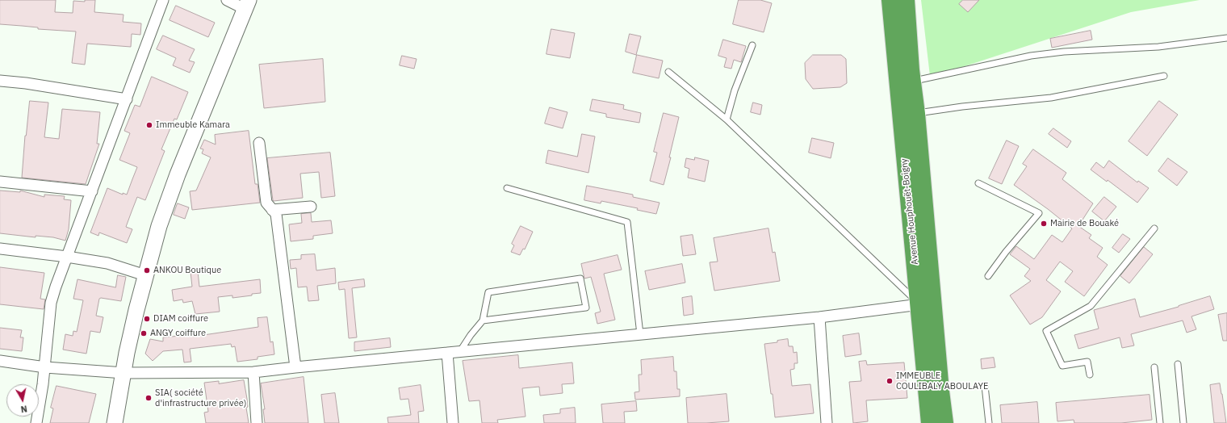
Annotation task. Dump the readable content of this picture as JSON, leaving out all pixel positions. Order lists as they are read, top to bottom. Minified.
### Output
{"streets":{"highway":["Avenue Houphouët-Boigny"]},"places":["Immeuble Kamara","Mairie de Bouaké","ANKOU Boutique","DIAM coiffure","ANGY coiffure","IMMEUBLE COULIBALY ABOULAYE","SIA( société d'infrastructure privée)"],"north":"bottom"}
